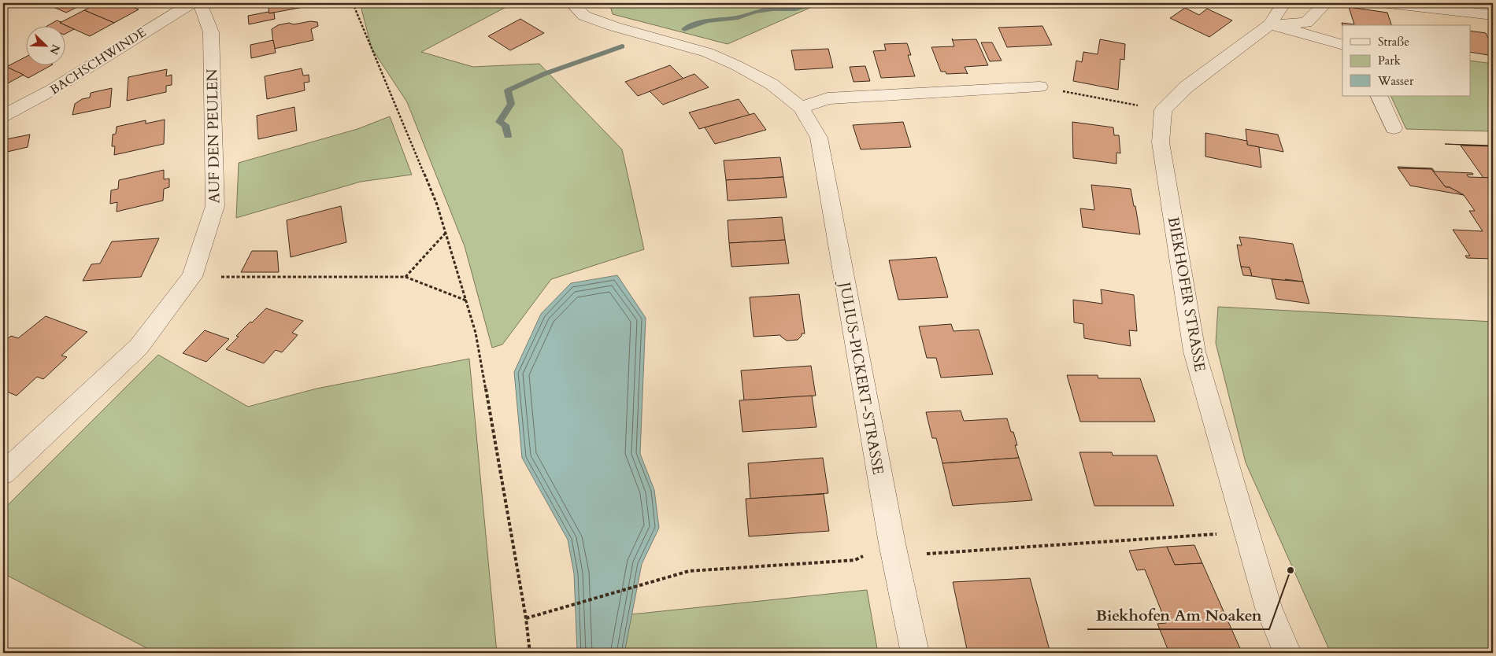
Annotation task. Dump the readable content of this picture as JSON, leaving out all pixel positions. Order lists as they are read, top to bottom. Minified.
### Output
{"streets":{"street":["BACHSCHWINDE","AUF DEN PEULEN","BIEKHOFER STRASSE","JULIUS-PICKERT-STRASSE"]},"places":["Biekhofen Am Noaken"],"legend":["Straße","Park","Wasser"],"north":"bottom right"}
